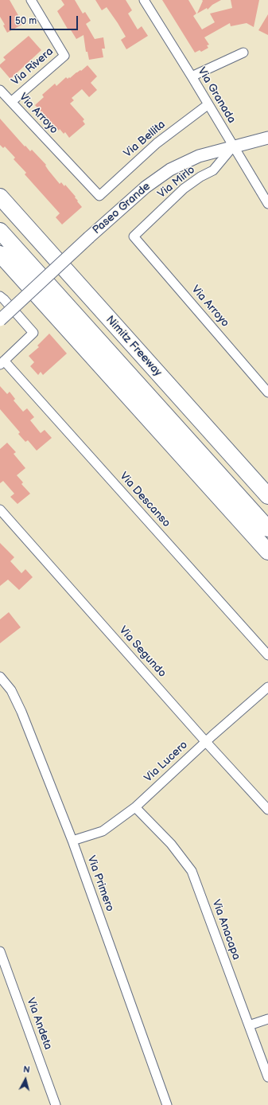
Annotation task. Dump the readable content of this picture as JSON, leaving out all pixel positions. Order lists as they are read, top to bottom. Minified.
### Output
{"streets":{"highway":["Nimitz Freeway"],"street":["Via Rivera","Via Granada","Via Arroyo","Via Bellita","Via Mirlo","Paseo Grande","Via Descanso","Via Segundo","Via Lucero","Via Primero","Via Anacapa","Via Andeta"]},"crossings":[["Via Rivera","Via Arroyo"],["Via Granada","Via Bellita"],["Via Granada","Via Mirlo"],["Via Granada","Paseo Grande"],["Via Arroyo","Via Bellita"],["Via Arroyo","Via Mirlo"],["Via Mirlo","Paseo Grande"],["Via Segundo","Via Lucero"],["Via Lucero","Via Primero"],["Via Lucero","Via Anacapa"]],"scale_bar":"50 m","north":"top"}
